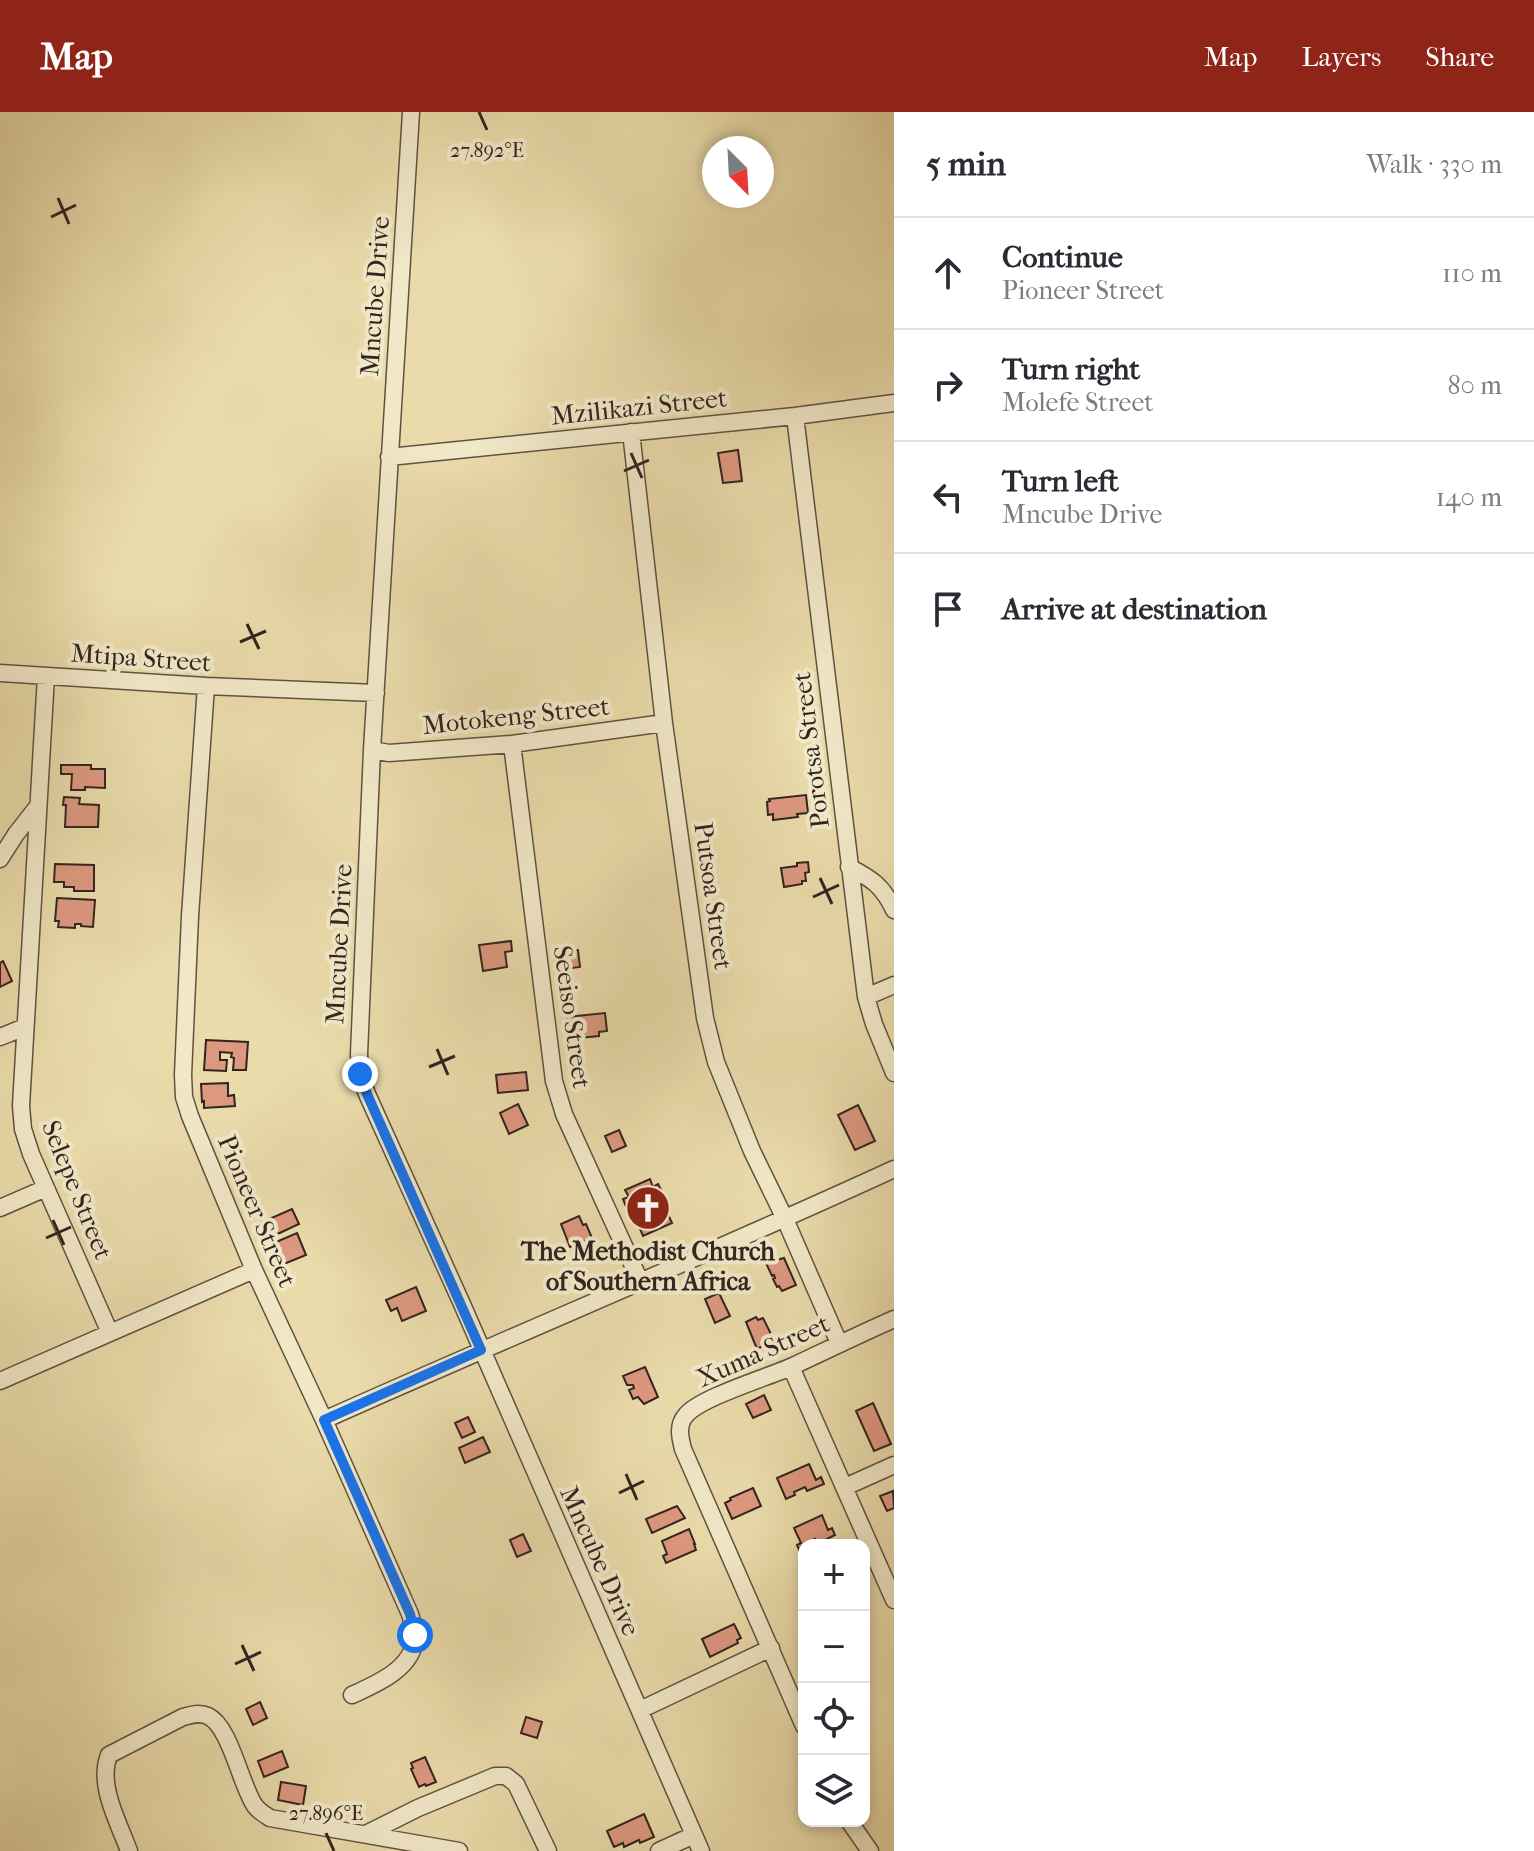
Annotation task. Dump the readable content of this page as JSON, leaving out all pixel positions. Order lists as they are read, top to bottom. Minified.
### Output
{"streets":{"street":["Mncube Drive","Mzilikazi Street","Mtipa Street","Motokeng Street","Porotsa Street","Putsoa Street","Seeiso Street","Selepe Street","Pioneer Street","Xuma Street"]},"crossings":[["Mncube Drive","Mzilikazi Street"],["Mncube Drive","Mtipa Street"],["Mncube Drive","Motokeng Street"],["Mzilikazi Street","Porotsa Street"],["Mzilikazi Street","Putsoa Street"],["Mtipa Street","Selepe Street"],["Mtipa Street","Pioneer Street"],["Motokeng Street","Putsoa Street"],["Motokeng Street","Seeiso Street"],["Putsoa Street","Xuma Street"]],"places":{"church":["The Methodist Church of Southern Africa"]},"north":"bottom right","page":{"header":"Map","nav":["Map","Layers","Share"],"heading":["5 min","Walk · 330 m"],"list":[["Continue","Pioneer Street","110 m"],["Turn right","Molefe Street","80 m"],["Turn left","Mncube Drive","140 m"],"Arrive at destination"],"map_buttons":["+","−"]},"coordinates":["27.892°E","27.896°E"]}
